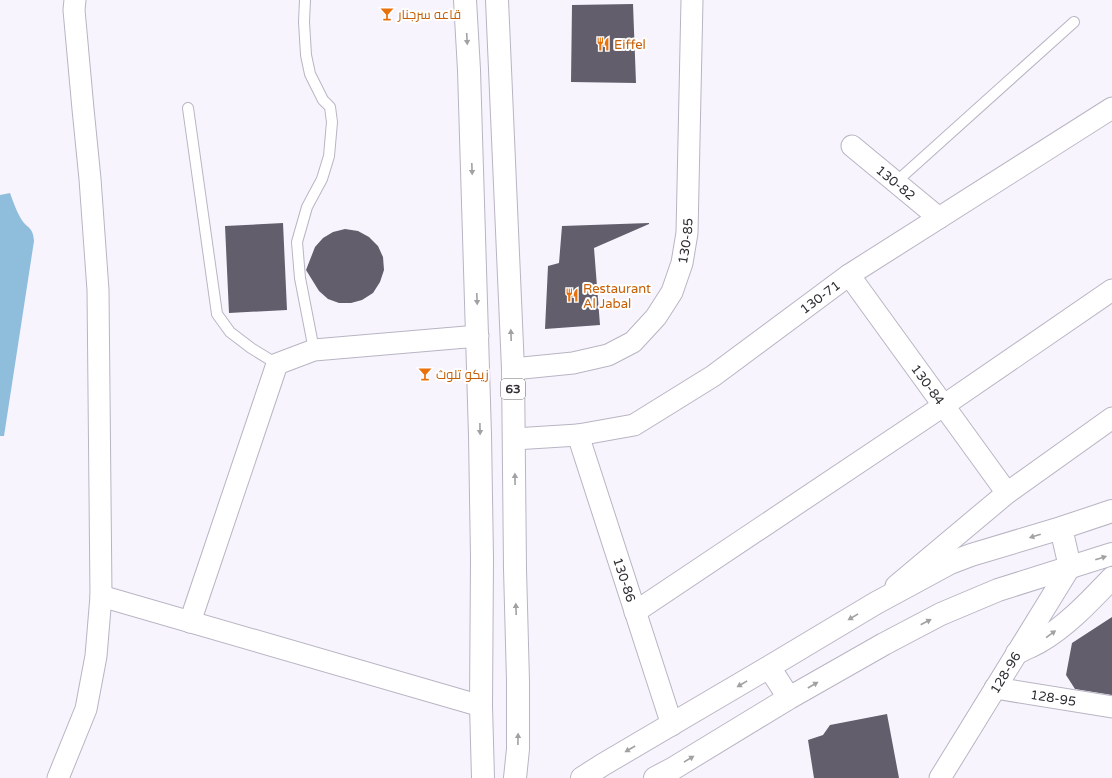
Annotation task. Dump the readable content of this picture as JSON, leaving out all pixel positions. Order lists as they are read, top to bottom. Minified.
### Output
{"streets":{"main road":["63"],"street":["130-82","130-85","130-71","130-84","130-86","128-96","128-95"]},"crossings":[["130-82","130-71"],["130-85","63"],["130-71","130-84"],["130-71","63"],["130-71","130-86"],["128-96","128-95"]],"places":{"bar":["قاعه سرجنار","زيكو تلوث"],"restaurant":["Eiffel","Restaurant Al Jabal"]}}
